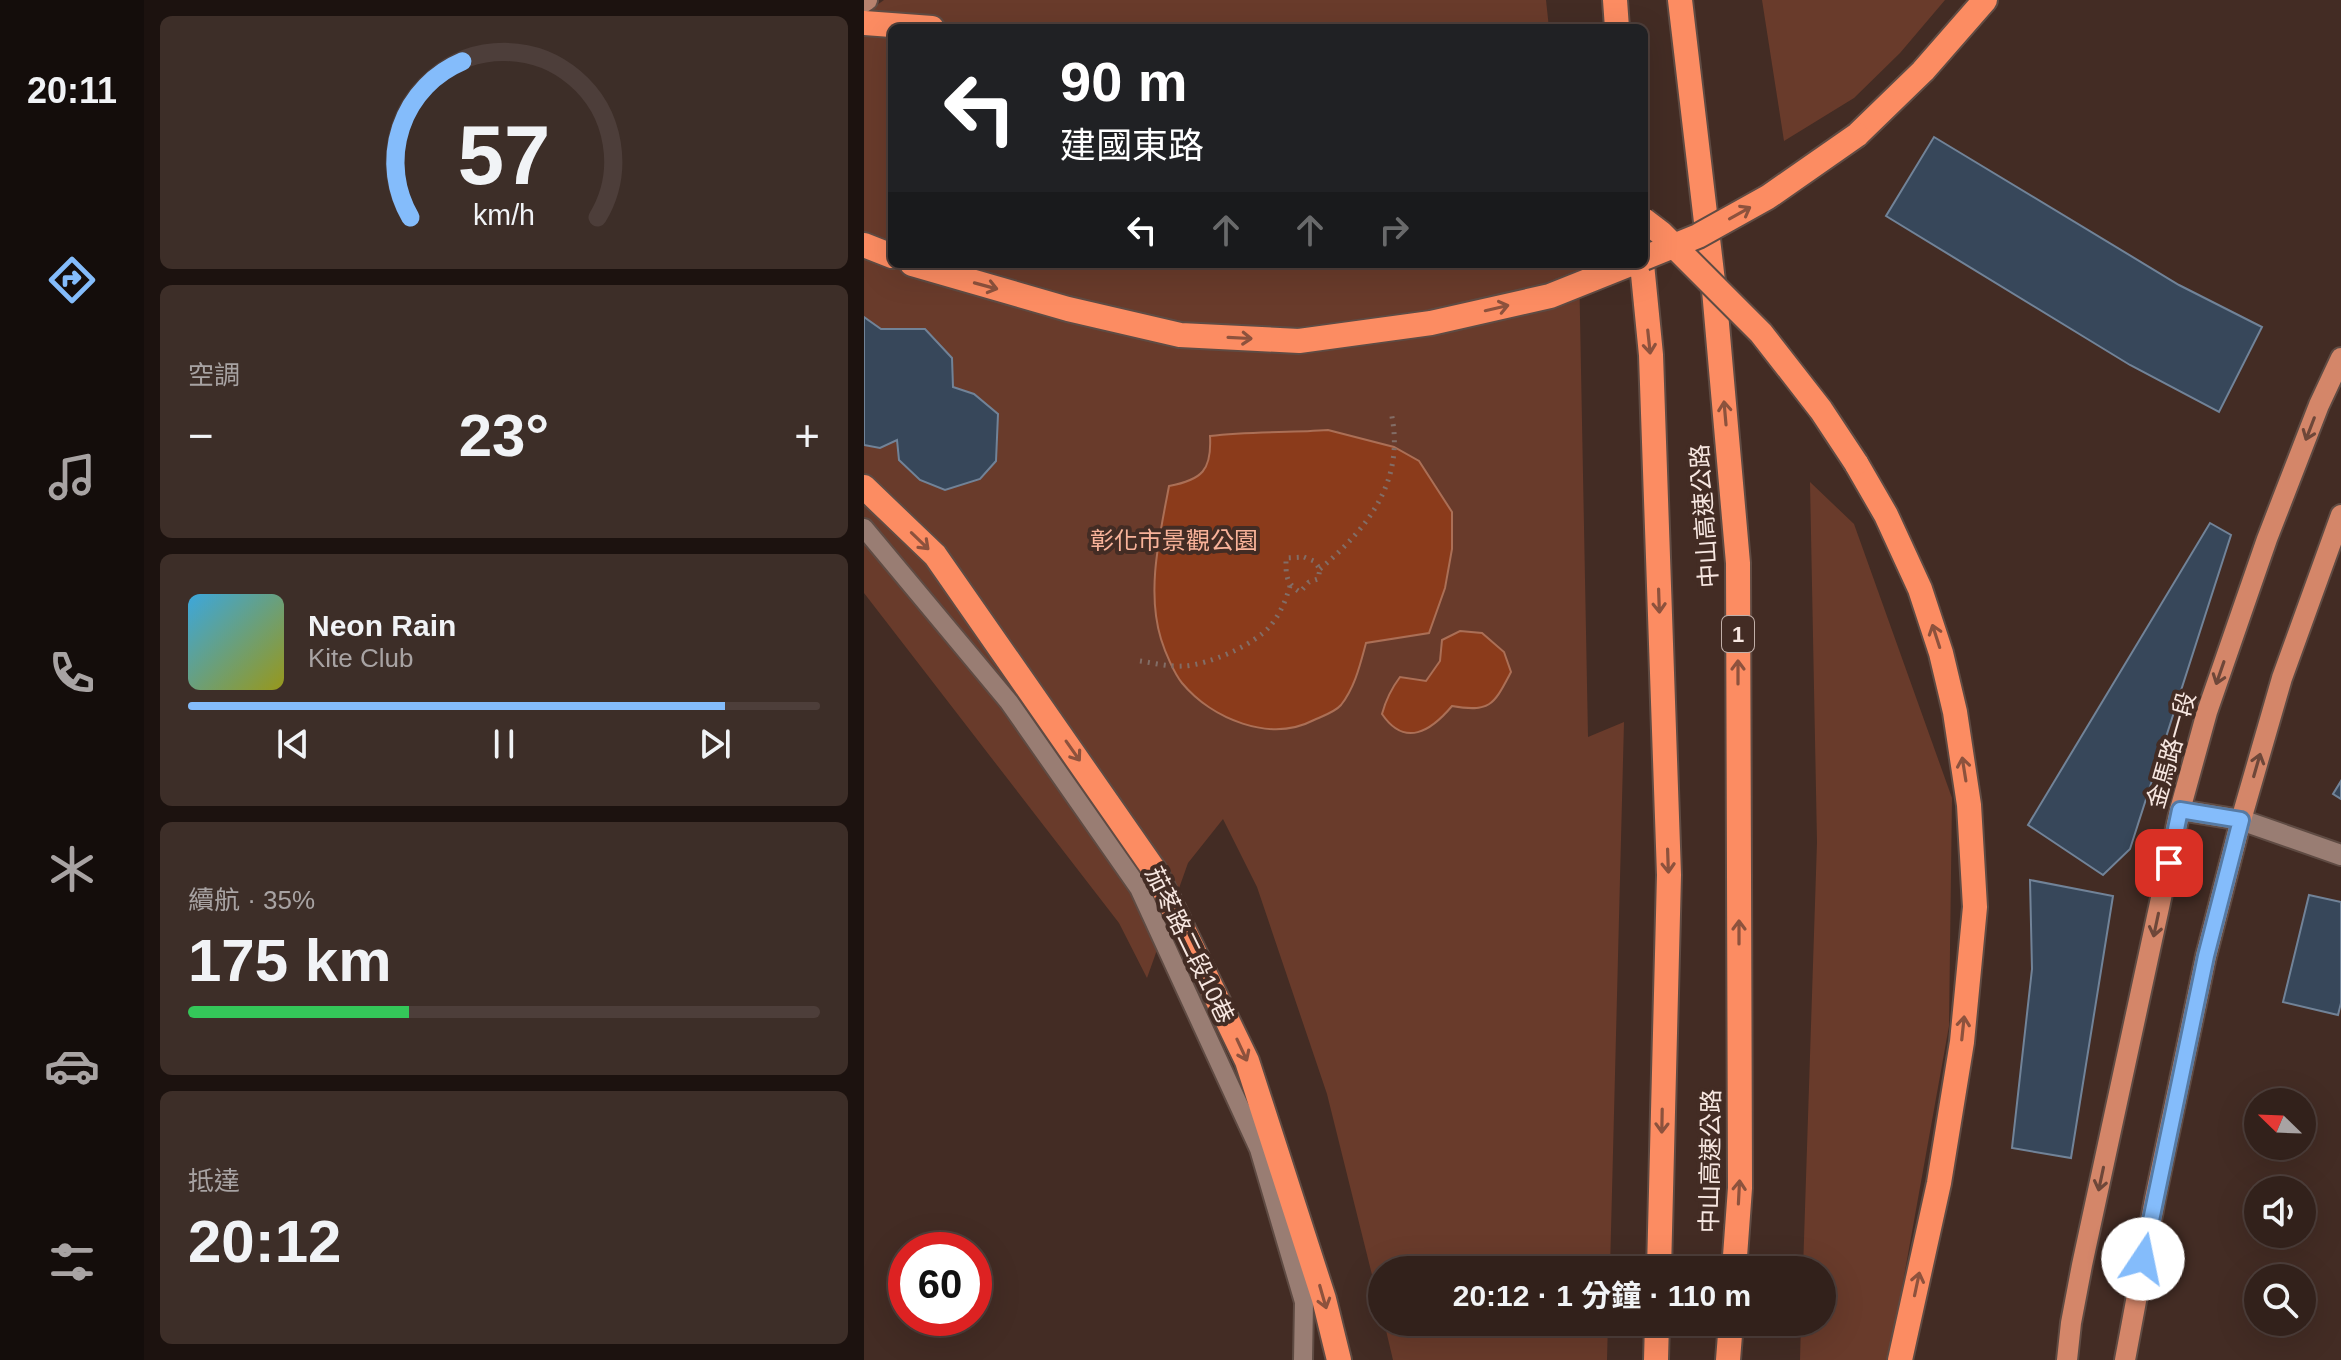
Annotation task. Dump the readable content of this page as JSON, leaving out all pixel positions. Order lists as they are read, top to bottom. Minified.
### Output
{"streets":{"highway":["中山高速公路","1"],"main road":["金馬路一段"],"lane":["茄苳路二段10巷"]},"parks":["彰化市景觀公園"],"north":"top left","page":{"tabs":"20:11","turn":["90 m","建國東路"],"tile":["空調",["續航 · 35%","175 km"],["抵達","20:12"]],"heat":["−","23°","+"],"song":["Neon Rain","Kite Club"],"limit":"60","trip":"20:12 · 1 分鐘 · 110 m","gauge":["57","km/h"]}}
